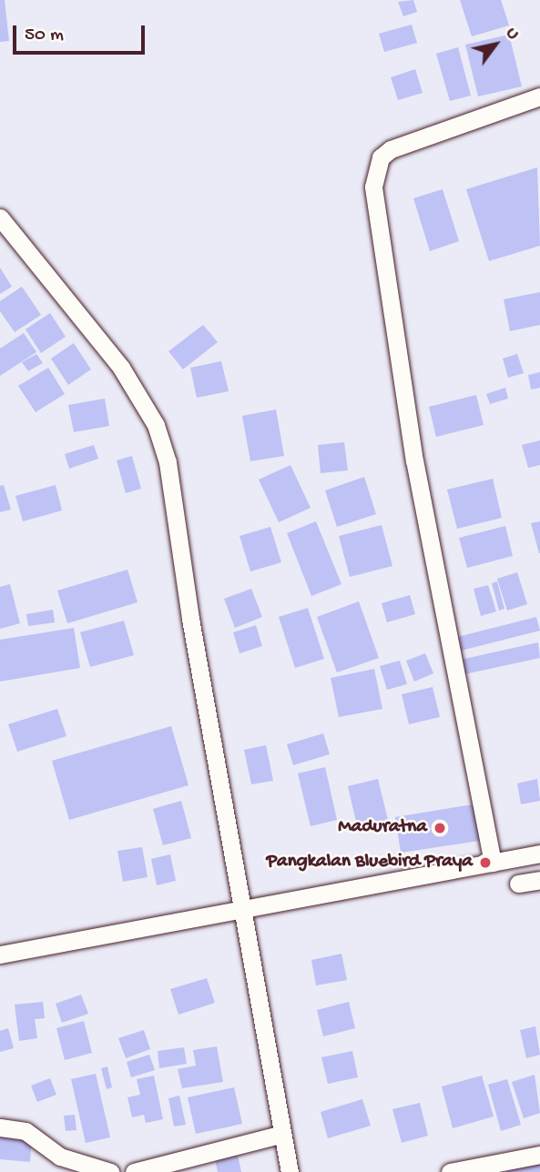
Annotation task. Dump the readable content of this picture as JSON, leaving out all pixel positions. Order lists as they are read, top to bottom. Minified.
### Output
{"places":["Maduratna","Pangkalan Bluebird Praya"],"scale_bar":"50 m","north":"top right"}
